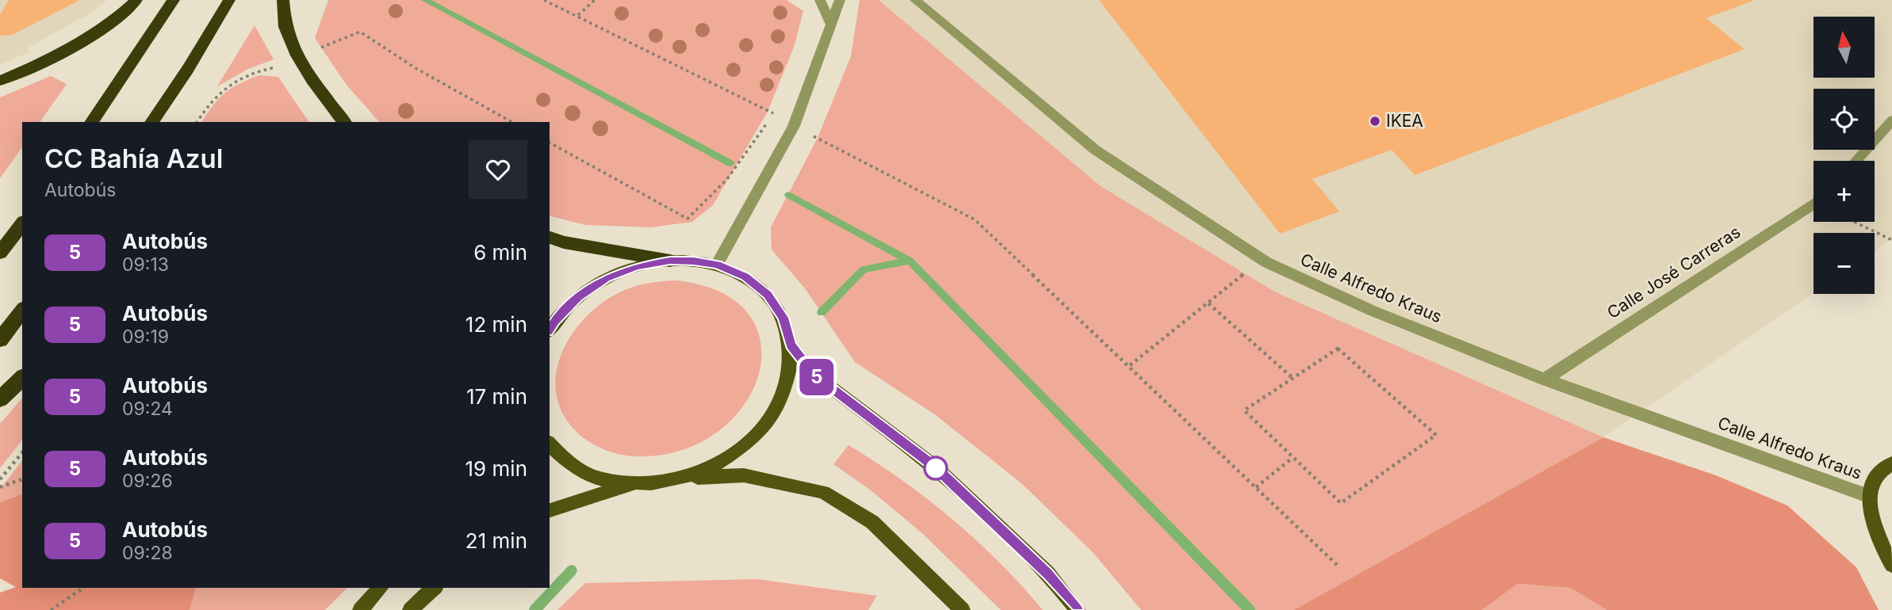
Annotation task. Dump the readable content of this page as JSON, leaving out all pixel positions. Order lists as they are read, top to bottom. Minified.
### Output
{"streets":{"street":["Calle José Carreras","Calle Alfredo Kraus"]},"crossings":[["Calle José Carreras","Calle Alfredo Kraus"]],"places":["IKEA"],"lines":["bus line 5"],"north":"top","page":{"on_map":"5","map_buttons":["+","−"],"heading":["CC Bahía Azul","Autobús"],"list":[{"mark":"5","name":"Autobús","note":"09:13","value":"6 min"},{"mark":"5","name":"Autobús","note":"09:19","value":"12 min"},{"mark":"5","name":"Autobús","note":"09:24","value":"17 min"},{"mark":"5","name":"Autobús","note":"09:26","value":"19 min"},{"mark":"5","name":"Autobús","note":"09:28","value":"21 min"}]}}
